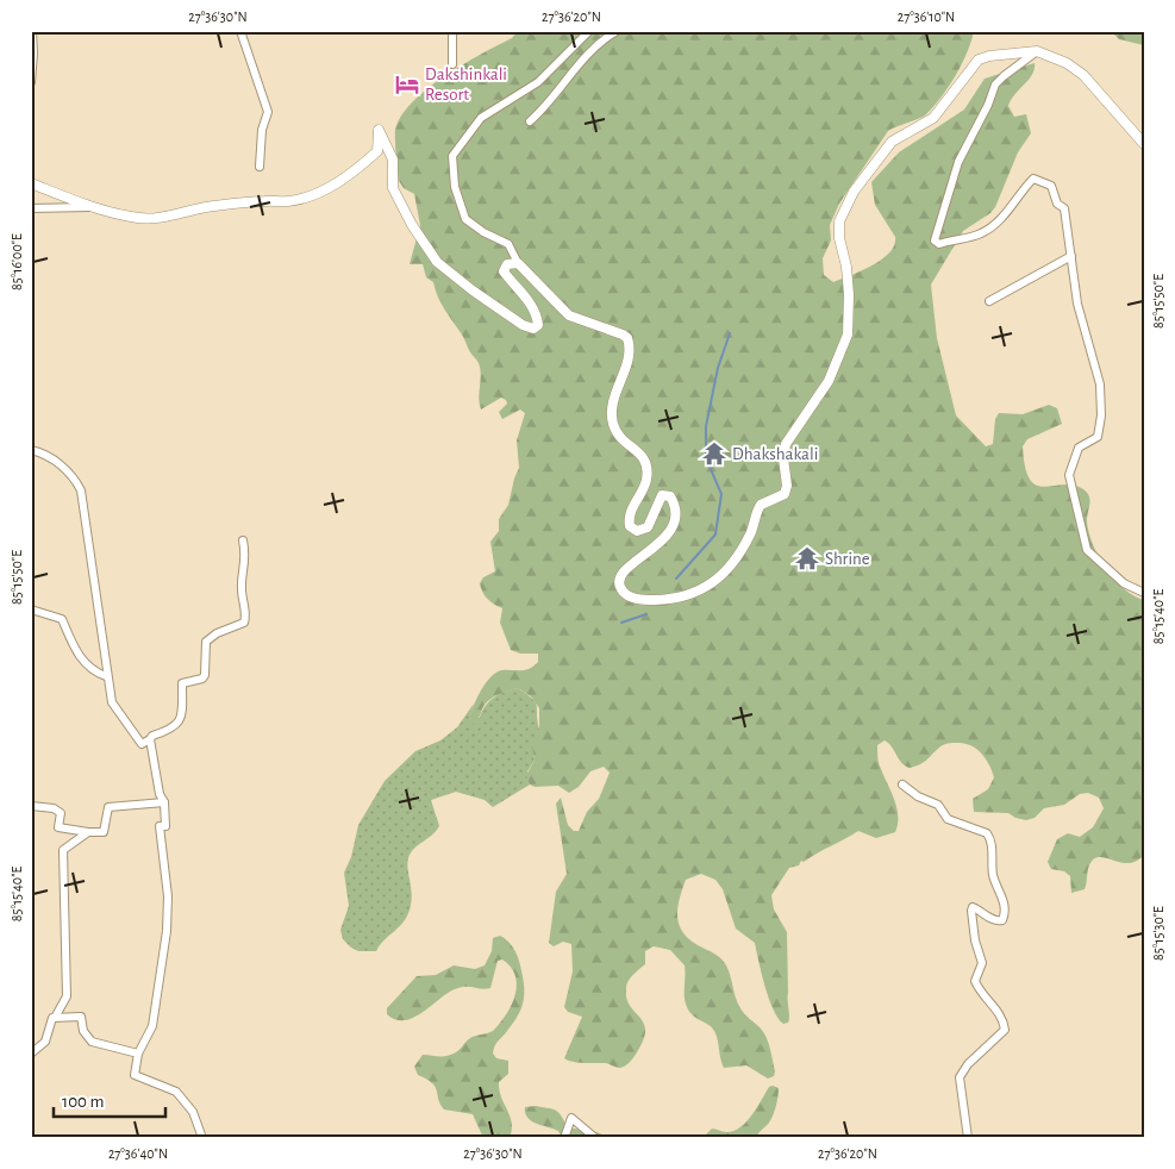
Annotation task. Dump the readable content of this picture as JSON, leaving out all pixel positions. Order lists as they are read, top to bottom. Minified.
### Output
{"places":{"hotel":["Dakshinkali Resort"],"temple":["Dhakshakali","Shrine"]},"scale_bar":"100 m","coordinates":["27°36'30\"N","27°36'20\"N","27°36'10\"N","85°16'00\"E","85°15'50\"E","85°15'40\"E","85°15'30\"E","27°36'40\"N"]}
